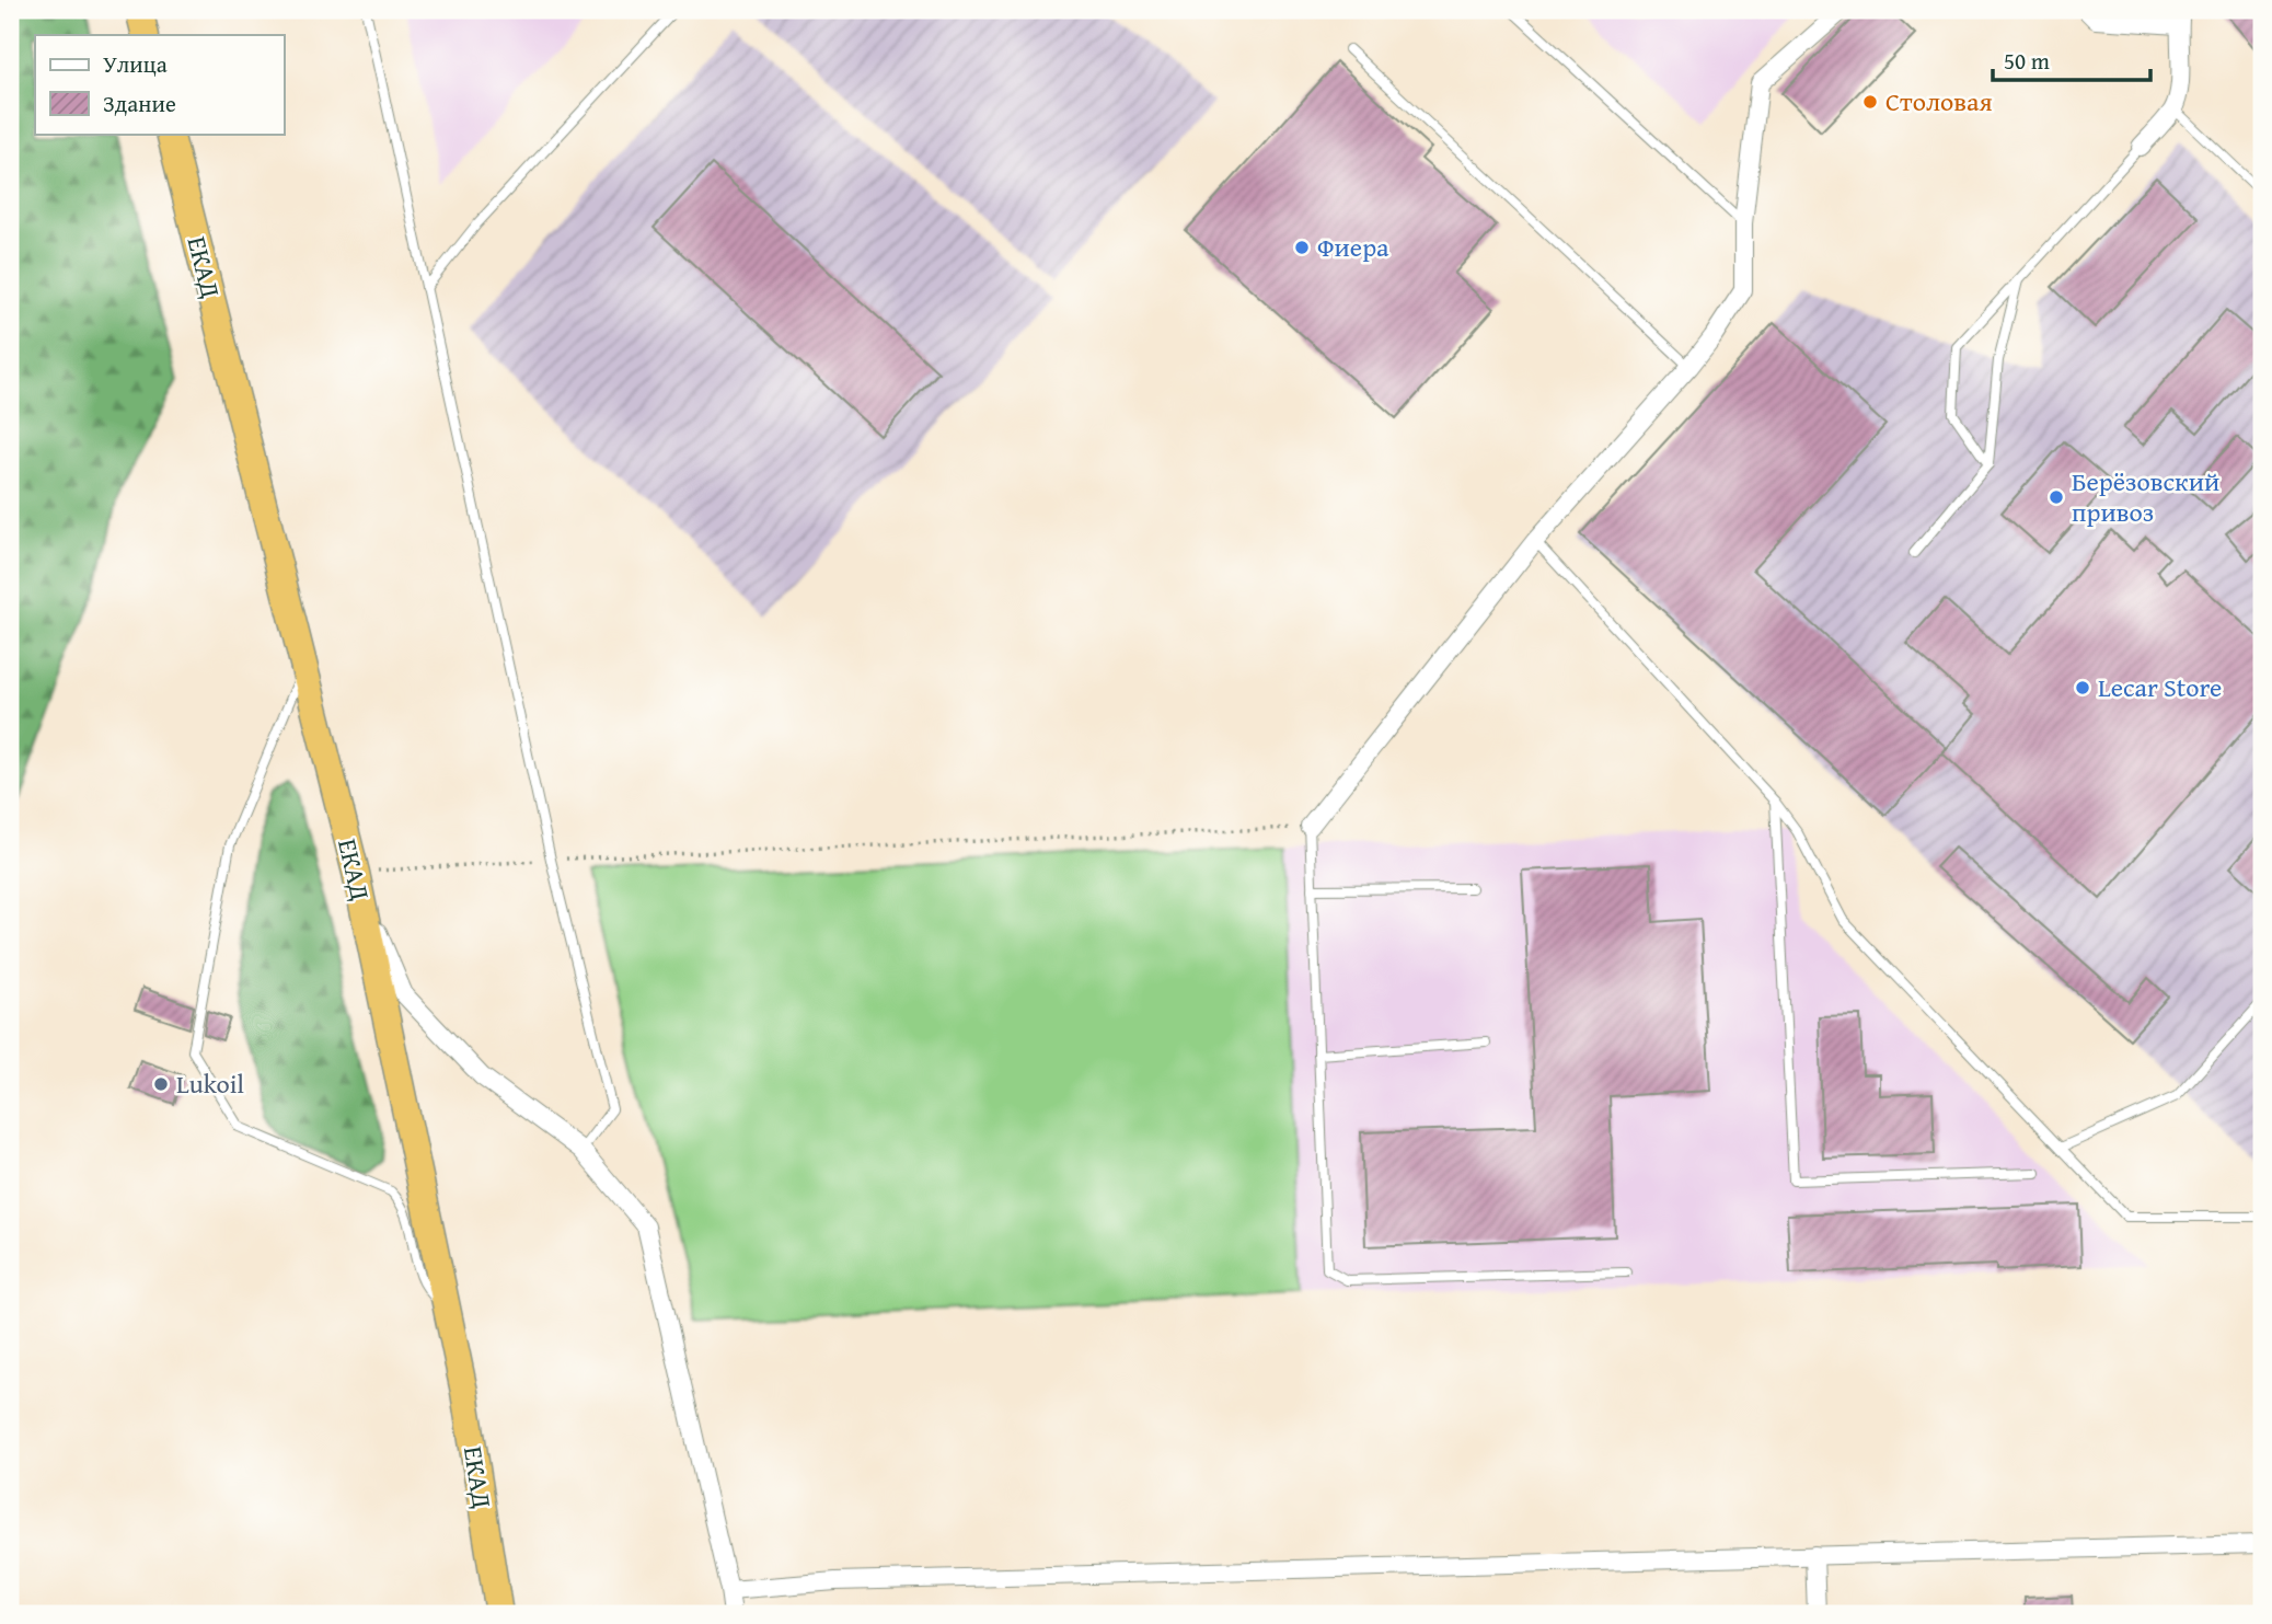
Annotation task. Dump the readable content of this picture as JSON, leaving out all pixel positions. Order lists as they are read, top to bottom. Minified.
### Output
{"streets":{"highway":["ЕКАД"]},"places":["Столовая","Фиера","Берёзовский привоз","Lecar Store","Lukoil"],"legend":["Улица","Здание"],"scale_bar":"50 m"}
